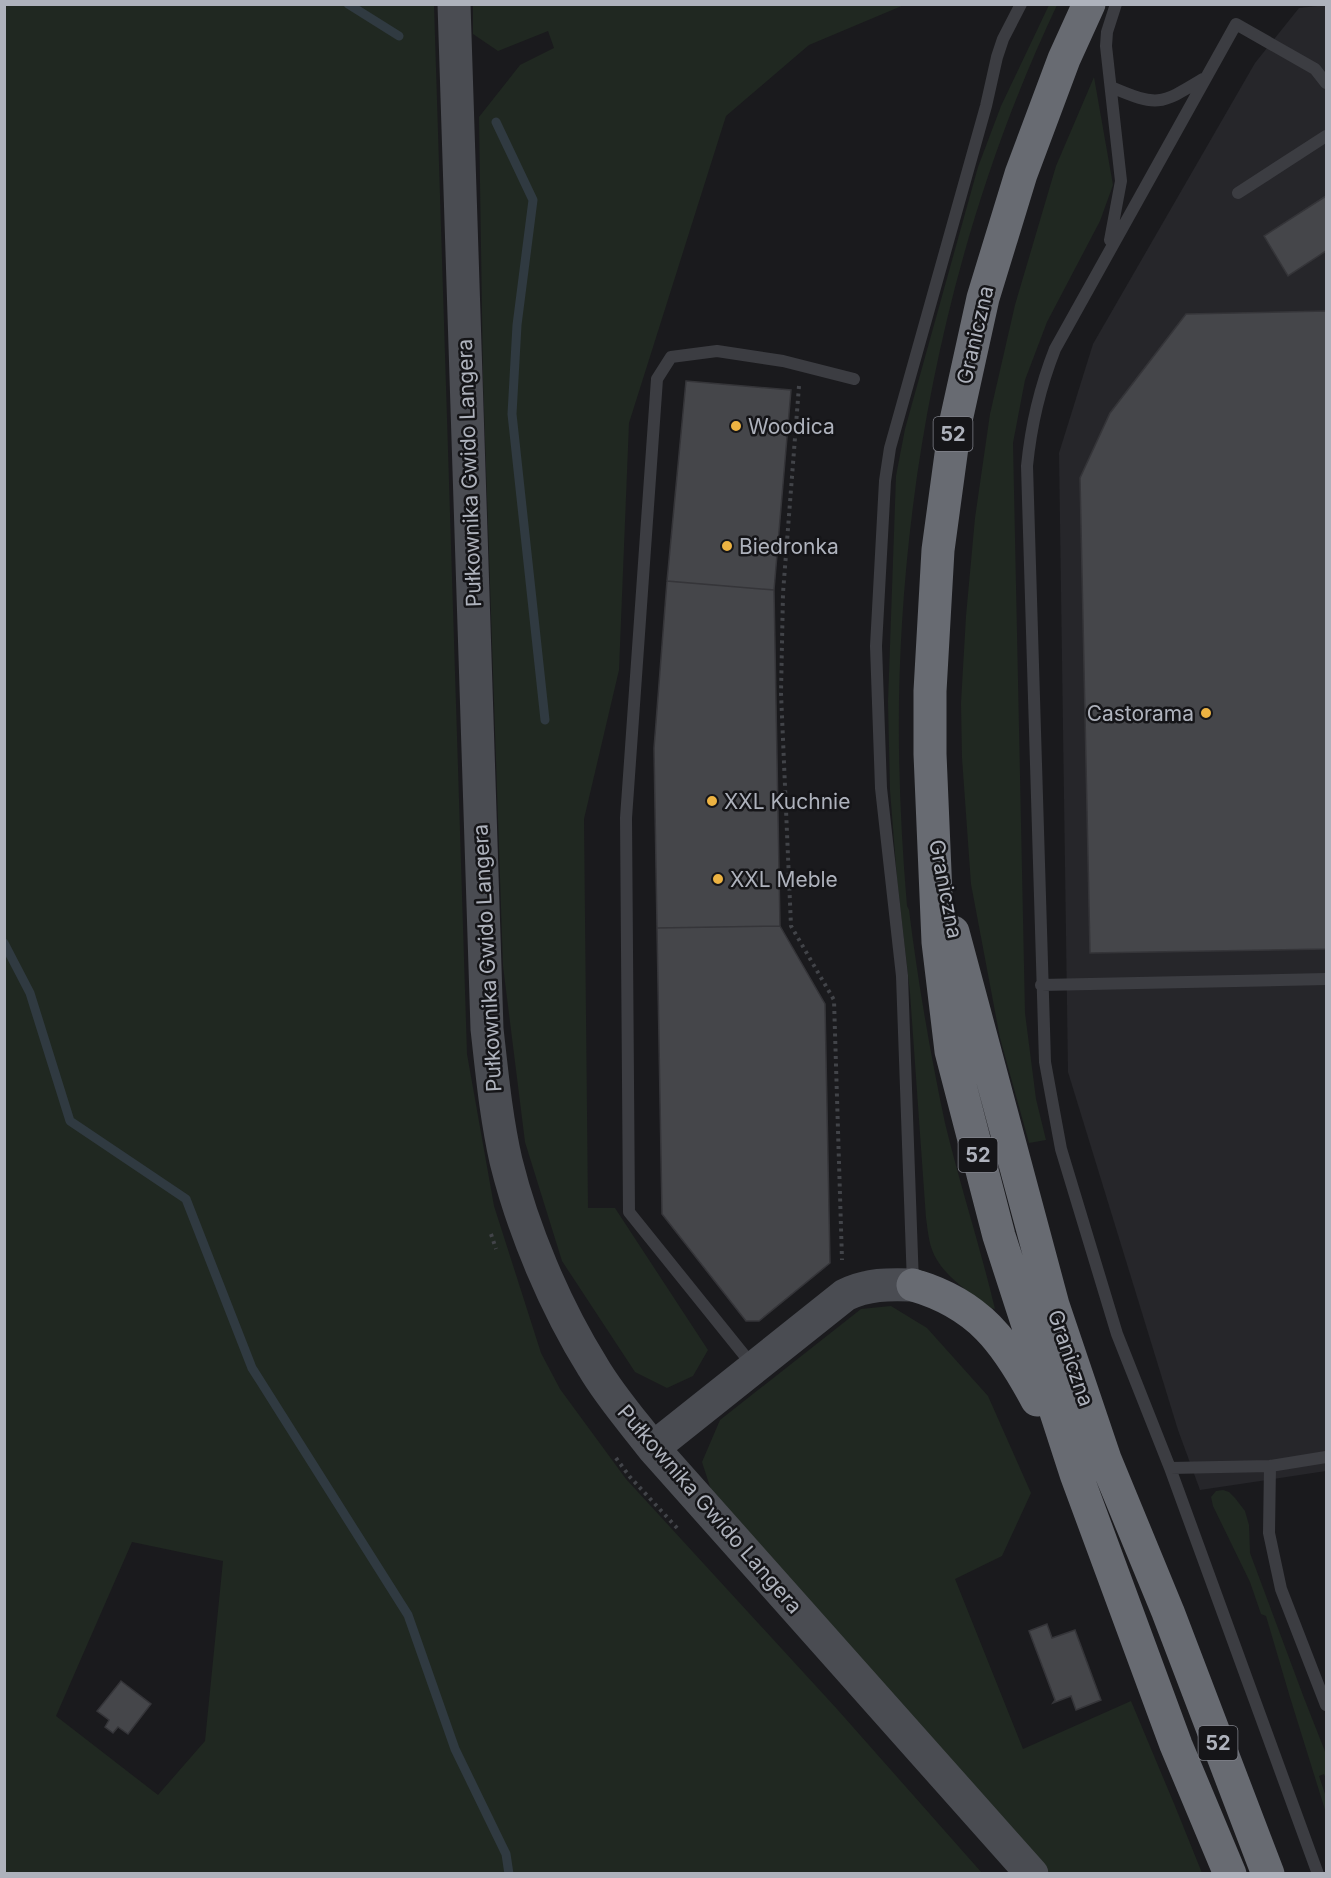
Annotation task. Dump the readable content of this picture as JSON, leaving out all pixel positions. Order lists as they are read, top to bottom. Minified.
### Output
{"streets":{"highway":["Graniczna","52"],"street":["Pułkownika Gwido Langera"]},"places":["Woodica","Biedronka","Castorama","XXL Kuchnie","XXL Meble"]}
